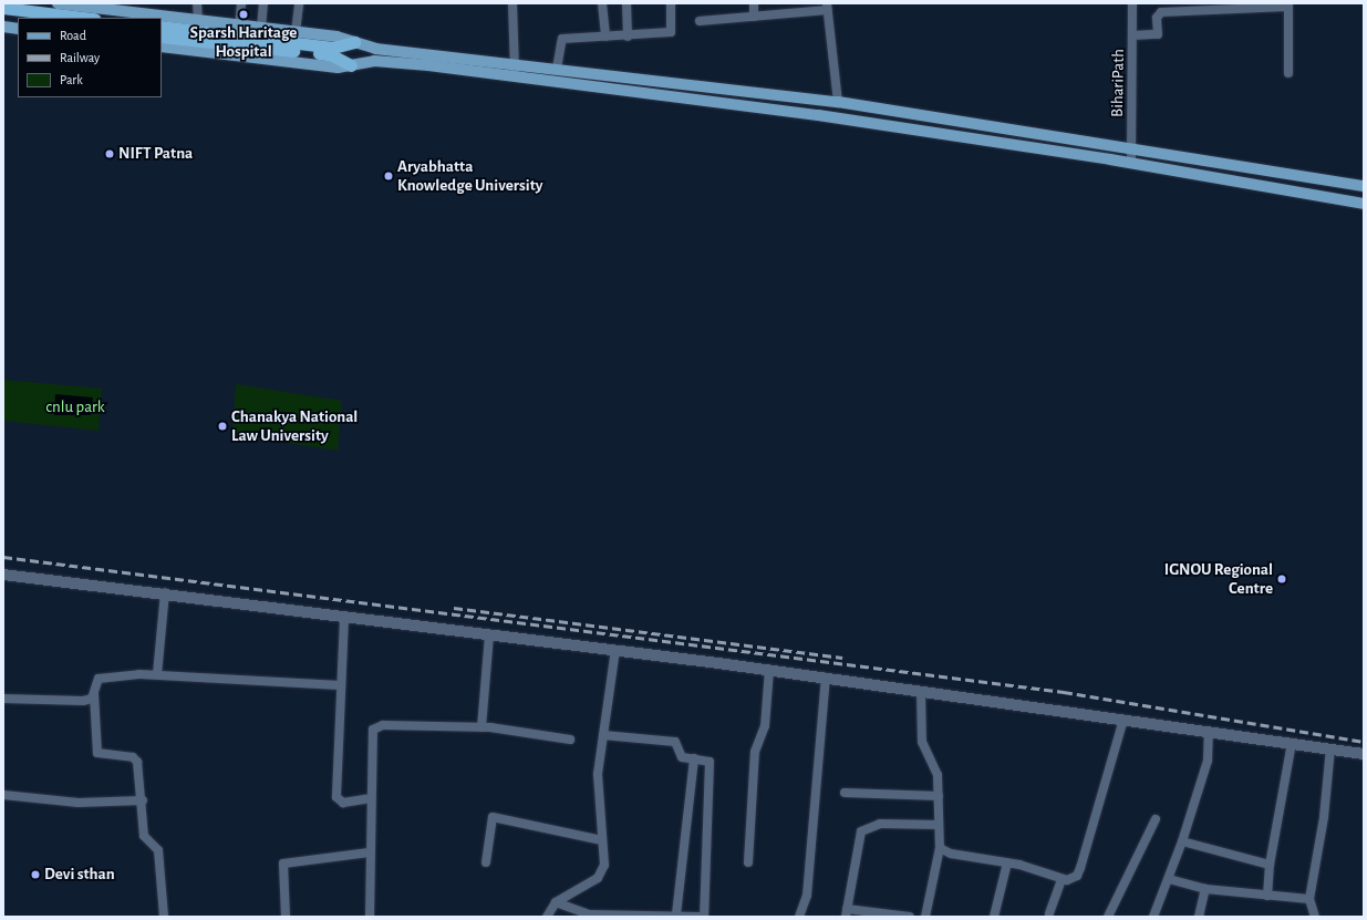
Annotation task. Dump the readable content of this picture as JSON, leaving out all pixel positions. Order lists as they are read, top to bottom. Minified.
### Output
{"streets":{"street":["BihariPath"]},"parks":["cnlu park"],"places":["Sparsh Haritage Hospital","NIFT Patna","Aryabhatta Knowledge University","Chanakya National Law University","IGNOU Regional Centre","Devi sthan"],"legend":["Road","Railway","Park"]}
